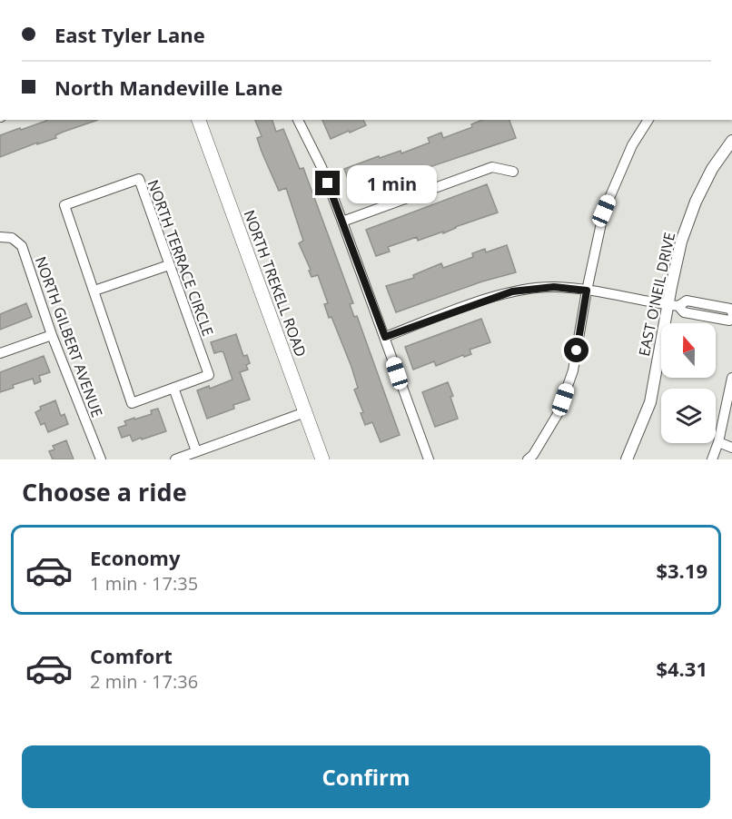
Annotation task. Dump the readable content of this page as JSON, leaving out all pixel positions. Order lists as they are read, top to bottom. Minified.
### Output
{"streets":{"main road":["NORTH TREKELL ROAD"],"street":["NORTH TERRACE CIRCLE","EAST O'NEIL DRIVE","NORTH GILBERT AVENUE"]},"north":"top","page":{"banner":["East Tyler Lane","North Mandeville Lane"],"bubble":"1 min","heading":"Choose a ride","list":[{"name":"Economy","note":"1 min · 17:35","value":"$3.19"},{"name":"Comfort","note":"2 min · 17:36","value":"$4.31"}],"buttons":"Confirm"}}
